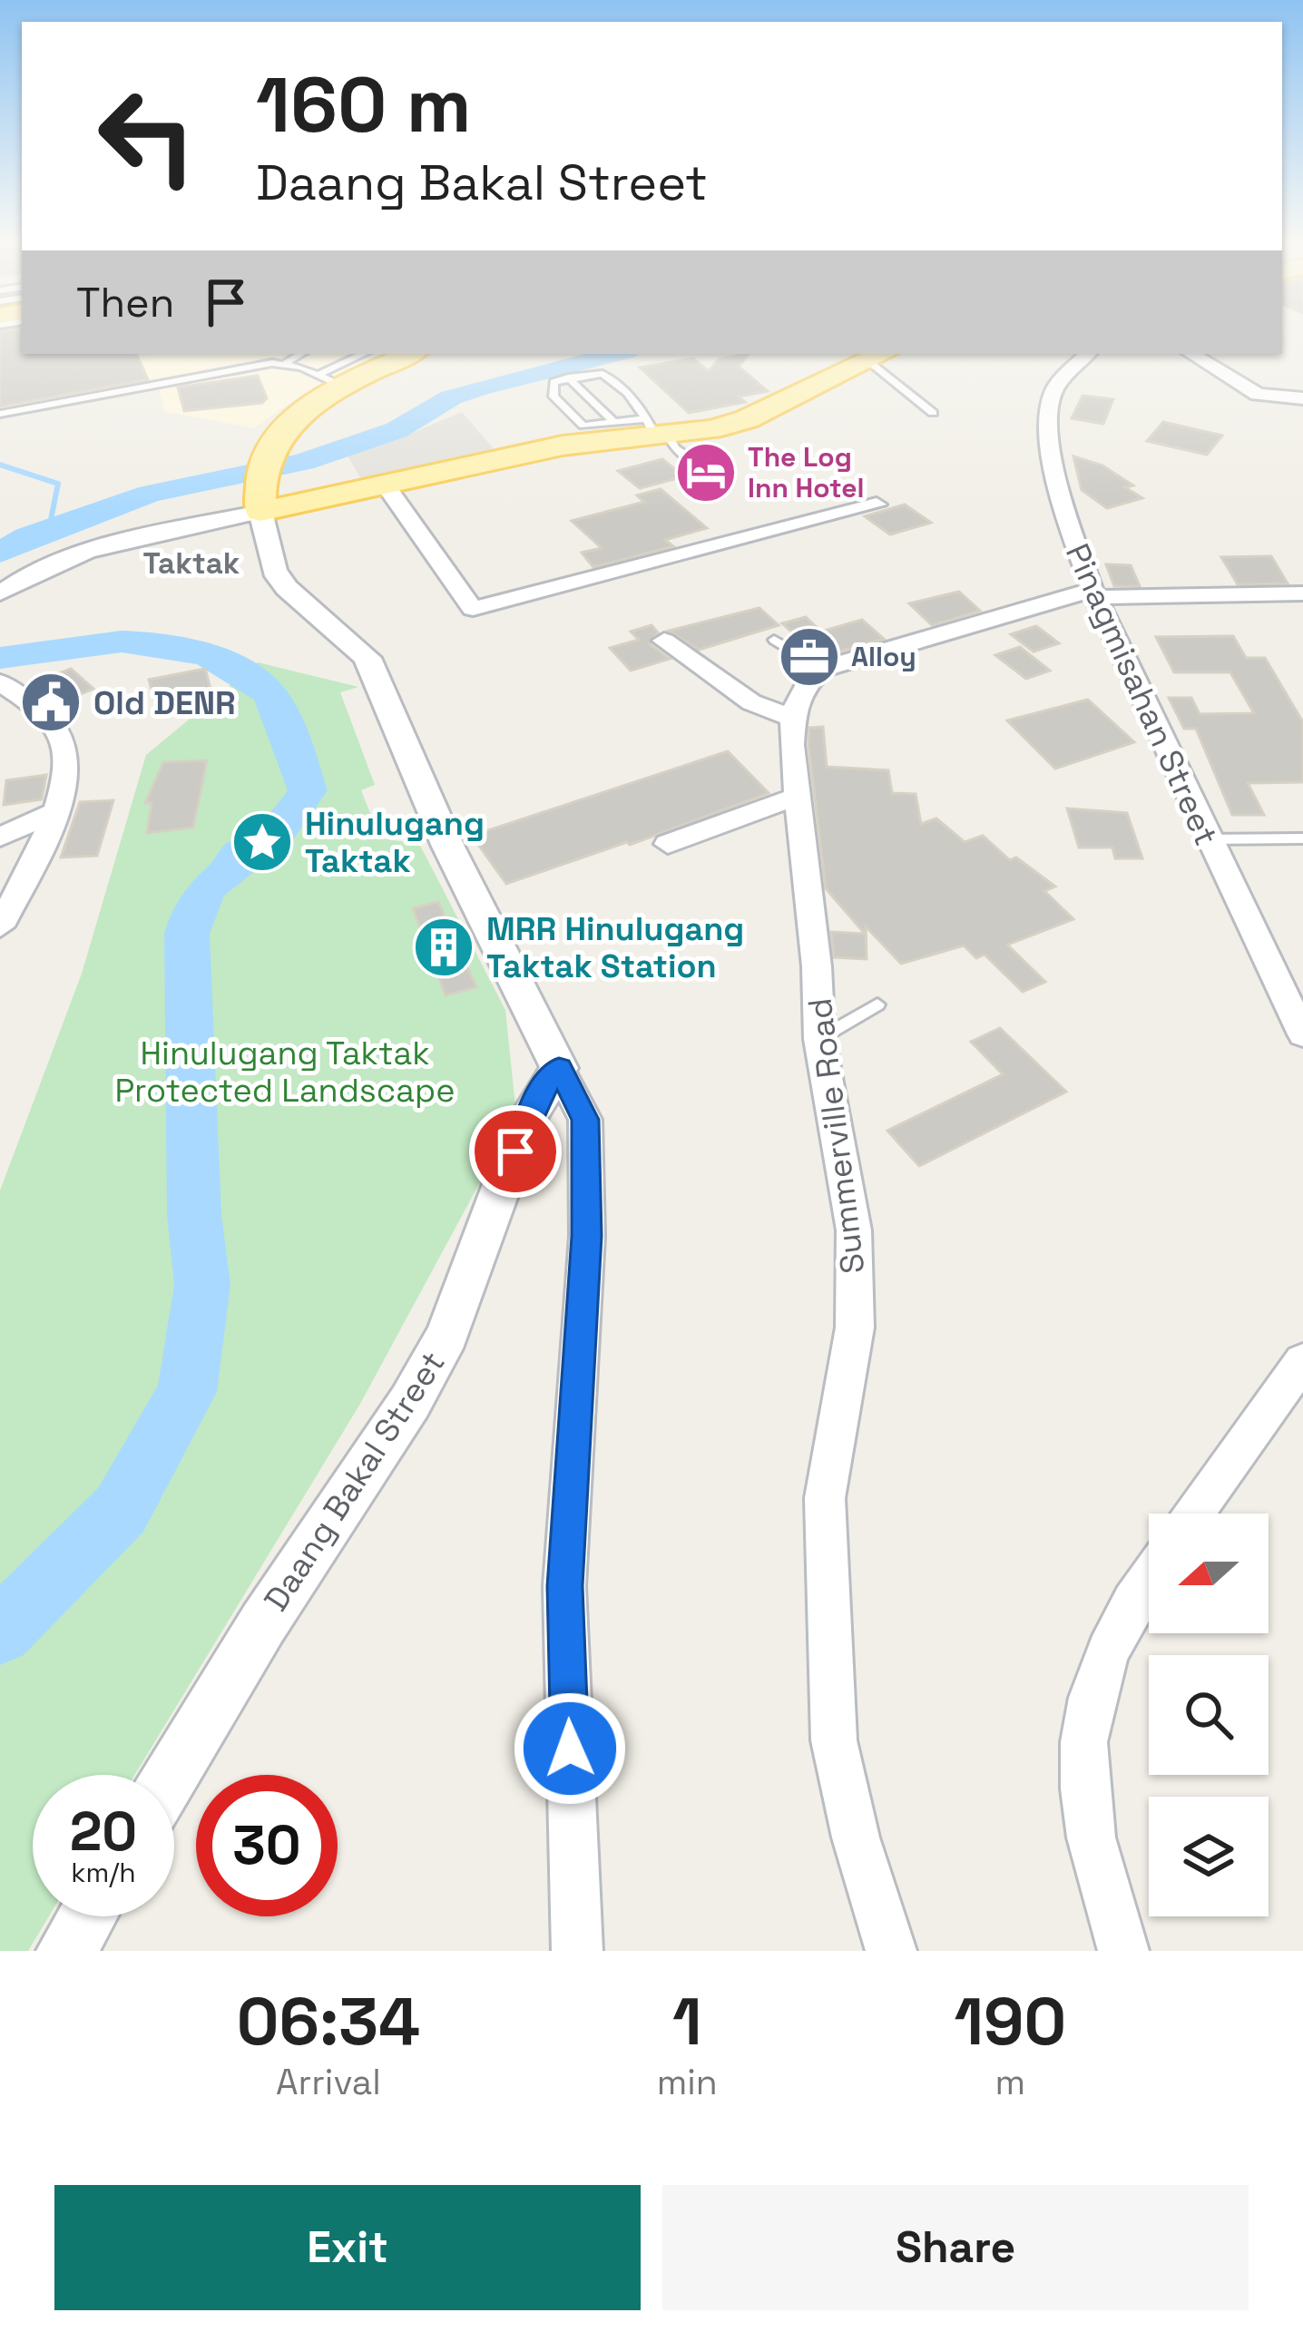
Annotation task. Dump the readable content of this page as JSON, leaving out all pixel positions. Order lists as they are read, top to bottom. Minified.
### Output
{"streets":{"street":["Pinagmisahan Street","Summerville Road","Daang Bakal Street"]},"districts":["Taktak"],"parks":["Hinulugang Taktak Protected Landscape"],"places":{"hotel":["The Log Inn Hotel"],"office":["Alloy"],"public building":["Old DENR"],"place":["Hinulugang Taktak"],"building":["MRR Hinulugang Taktak Station"]},"north":"left","page":{"turn":["160 m","Daang Bakal Street"],"then":"Then","speed":"20 km/h","limit":"30","eta":["06:34","Arrival","1","min","190","m"],"buttons":["Exit","Share"]}}
